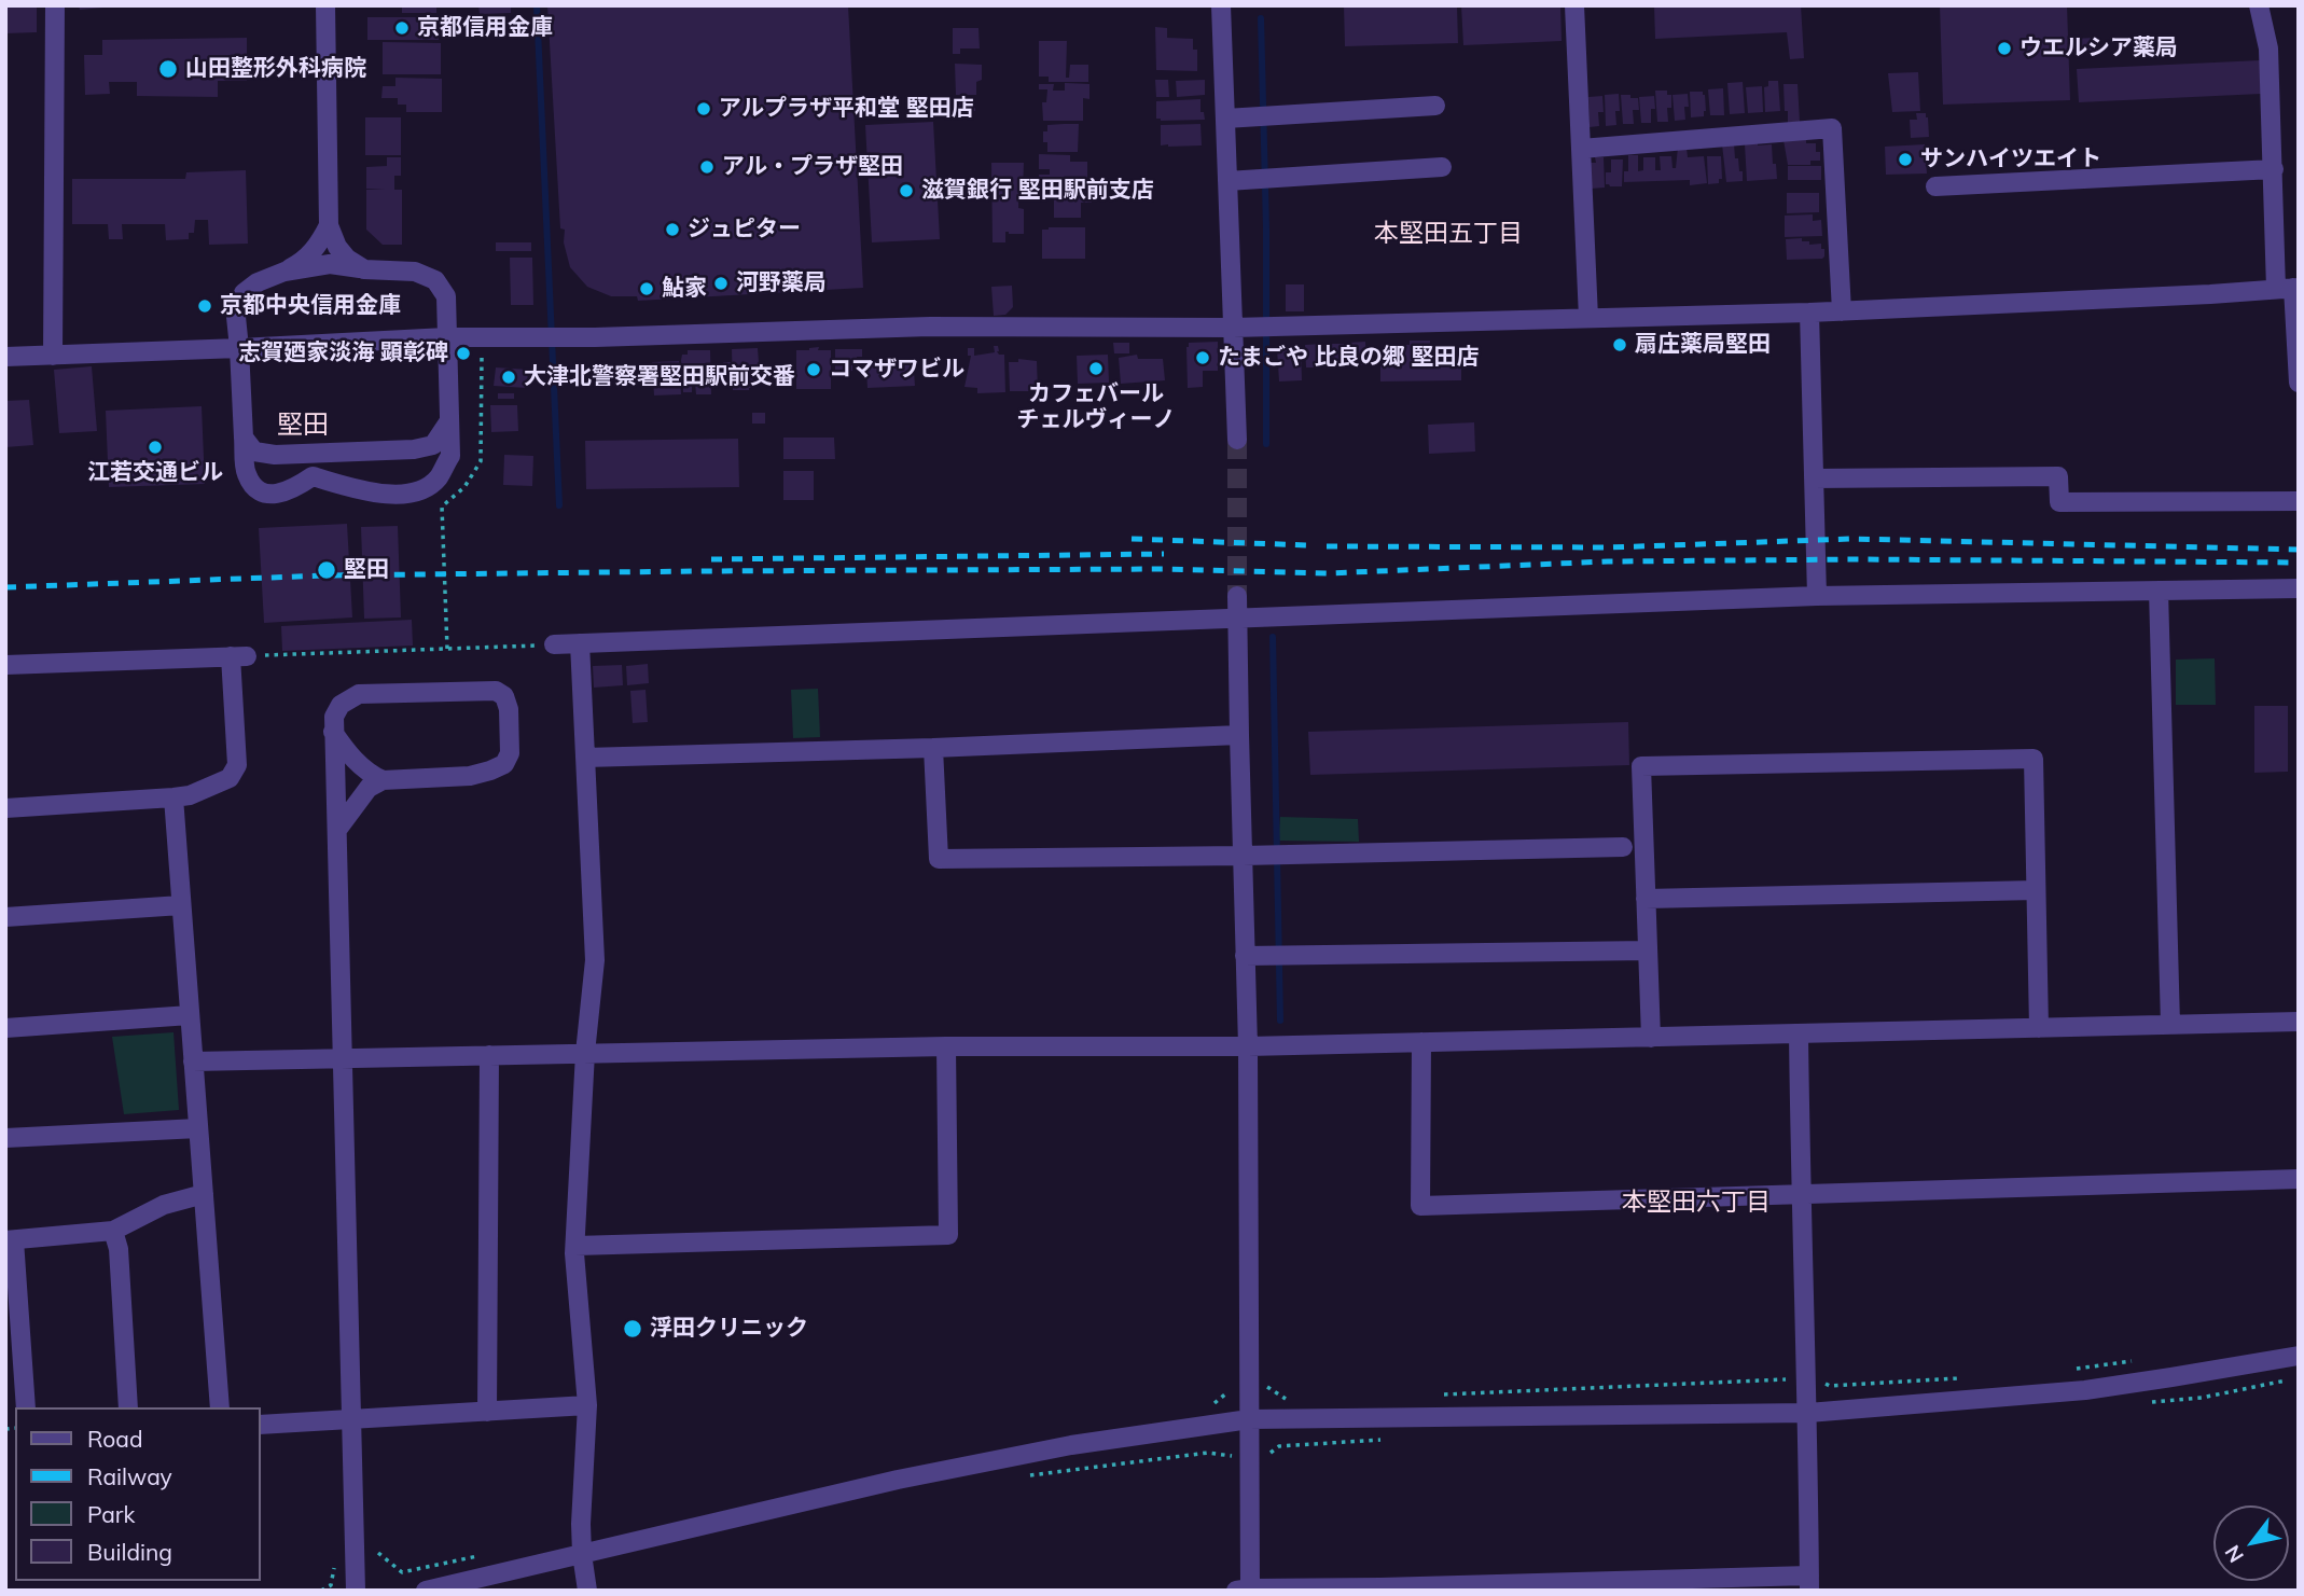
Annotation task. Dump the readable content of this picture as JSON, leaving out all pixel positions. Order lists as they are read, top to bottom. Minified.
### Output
{"districts":["本堅田五丁目","堅田","本堅田六丁目"],"places":["京都信用金庫","ウエルシア薬局","山田整形外科病院","アルプラザ平和堂 堅田店","サンハイツエイト","アル・プラザ堅田","滋賀銀行 堅田駅前支店","ジュピター","河野薬局","鮎家","京都中央信用金庫","扇庄薬局堅田","志賀廼家淡海 顕彰碑","たまごや 比良の郷 堅田店","カフェバール チェルヴィーノ","コマザワビル","大津北警察署堅田駅前交番","江若交通ビル","堅田","浮田クリニック"],"legend":["Road","Railway","Park","Building"],"north":"bottom left"}
